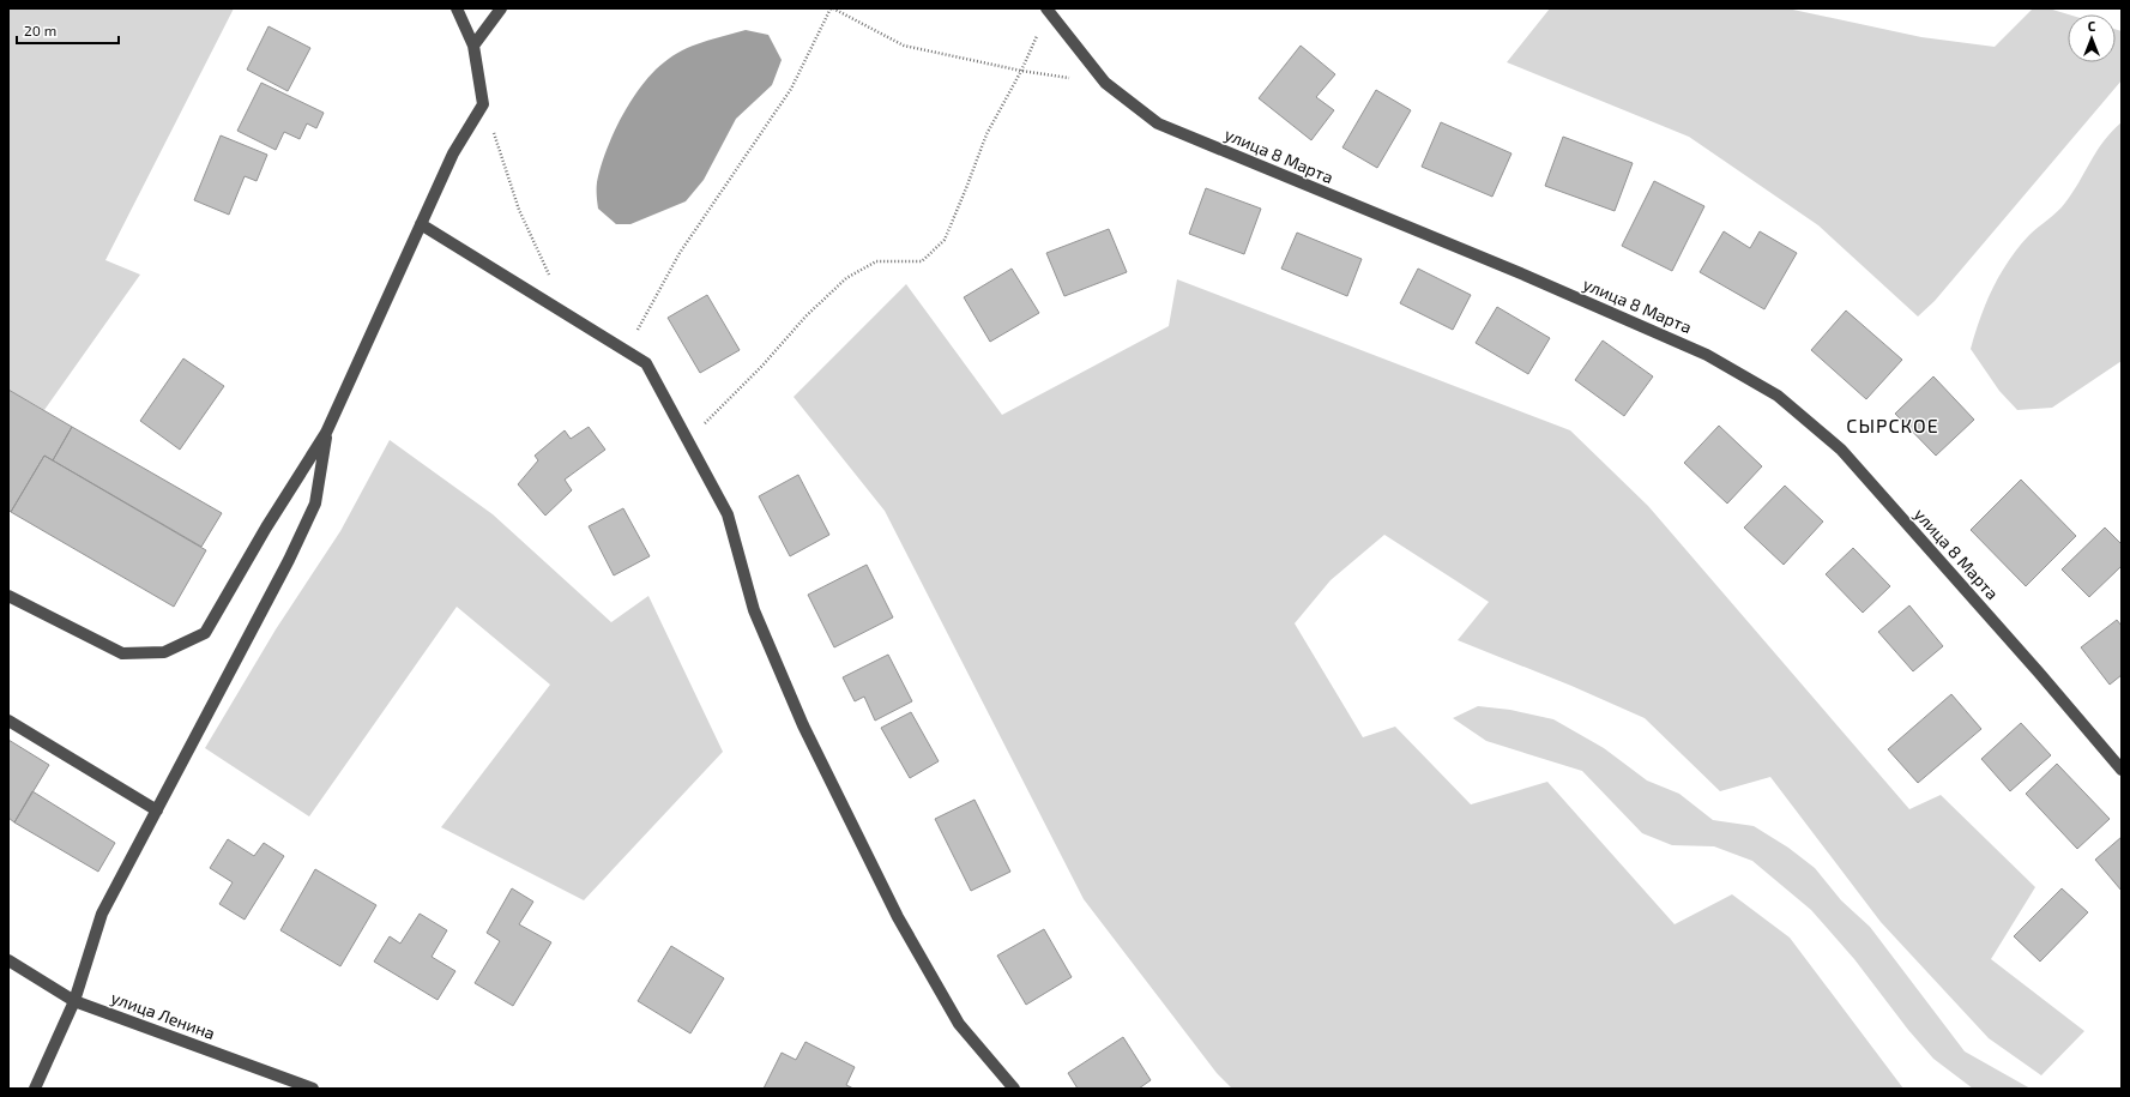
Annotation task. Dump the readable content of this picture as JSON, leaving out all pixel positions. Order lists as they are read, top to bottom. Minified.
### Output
{"streets":{"street":["улица 8 Марта","улица Ленина"]},"districts":["СЫРСКОЕ"],"scale_bar":"20 m","north":"top"}
